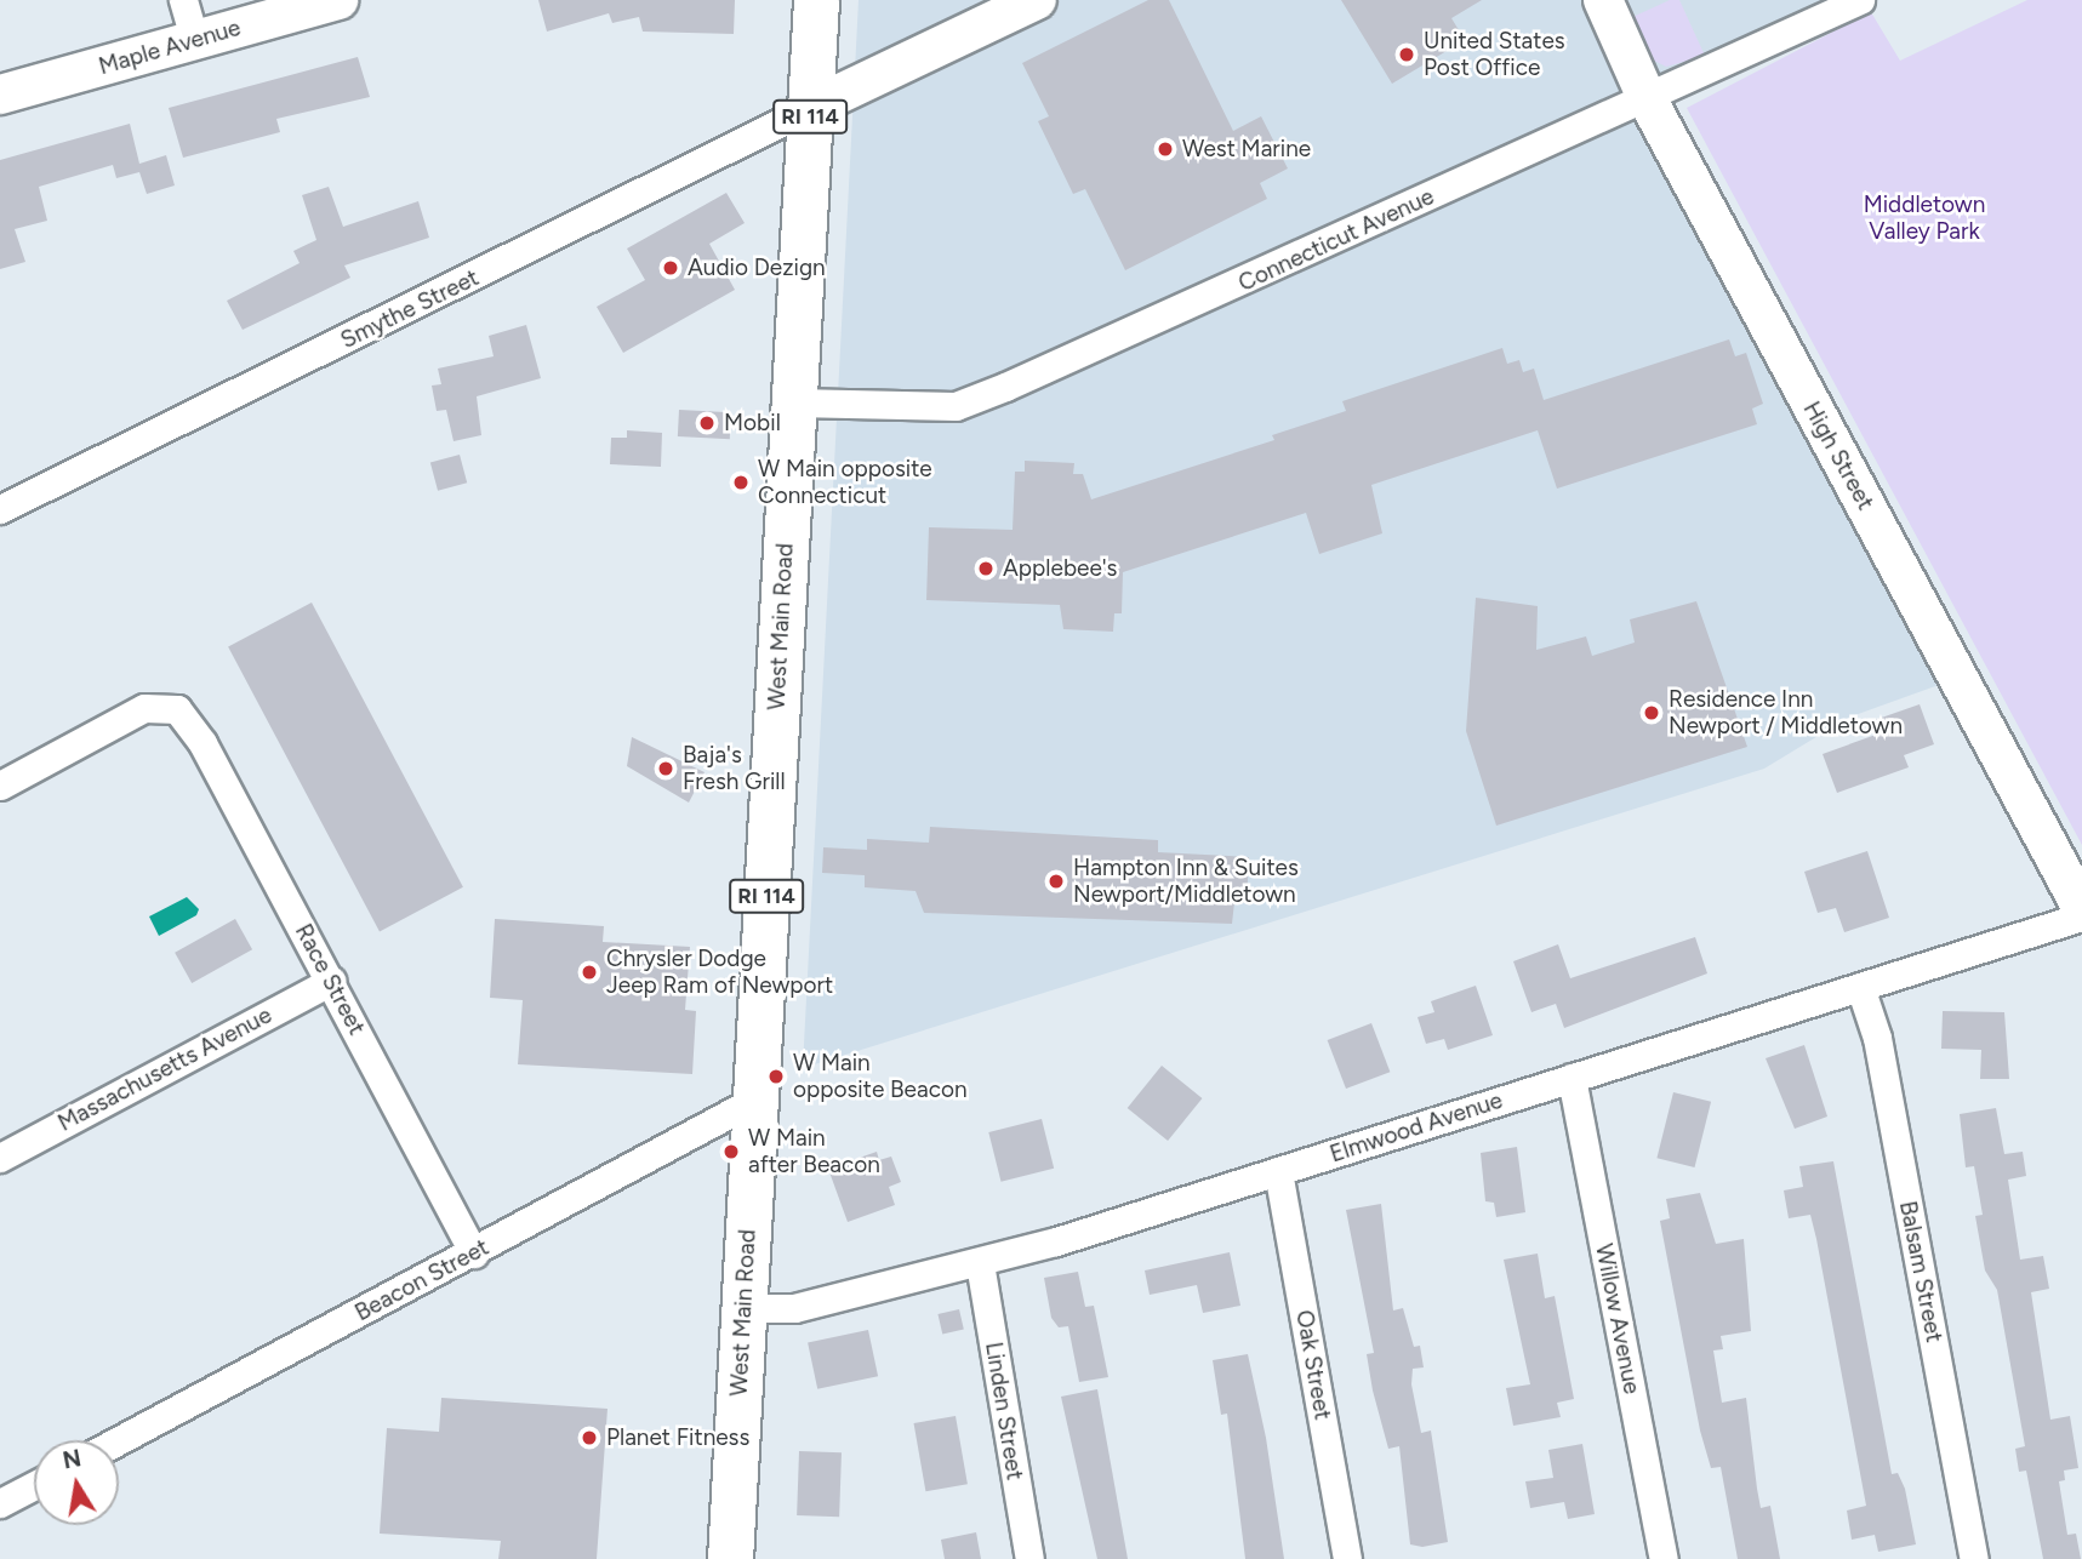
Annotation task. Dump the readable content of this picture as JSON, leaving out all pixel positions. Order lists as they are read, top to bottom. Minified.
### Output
{"streets":{"main road":["RI 114","West Main Road"],"street":["Maple Avenue","Connecticut Avenue","Smythe Street","High Street","Race Street","Massachusetts Avenue","Elmwood Avenue","Balsam Street","Beacon Street","Willow Avenue","Oak Street","Linden Street"]},"crossings":[["Connecticut Avenue","High Street"],["Connecticut Avenue","West Main Road"],["Smythe Street","West Main Road"],["West Main Road","Elmwood Avenue"],["West Main Road","Beacon Street"],["Race Street","Massachusetts Avenue"],["Race Street","Beacon Street"],["Elmwood Avenue","Balsam Street"],["Elmwood Avenue","Willow Avenue"],["Elmwood Avenue","Oak Street"],["Elmwood Avenue","Linden Street"]],"parks":["Middletown Valley Park"],"places":["United States Post Office","West Marine","Audio Dezign","Mobil","W Main opposite Connecticut","Applebee's","Residence Inn Newport / Middletown","Baja's Fresh Grill","Hampton Inn & Suites Newport/Middletown","Chrysler Dodge Jeep Ram of Newport","W Main opposite Beacon","W Main after Beacon","Planet Fitness"],"north":"top"}
